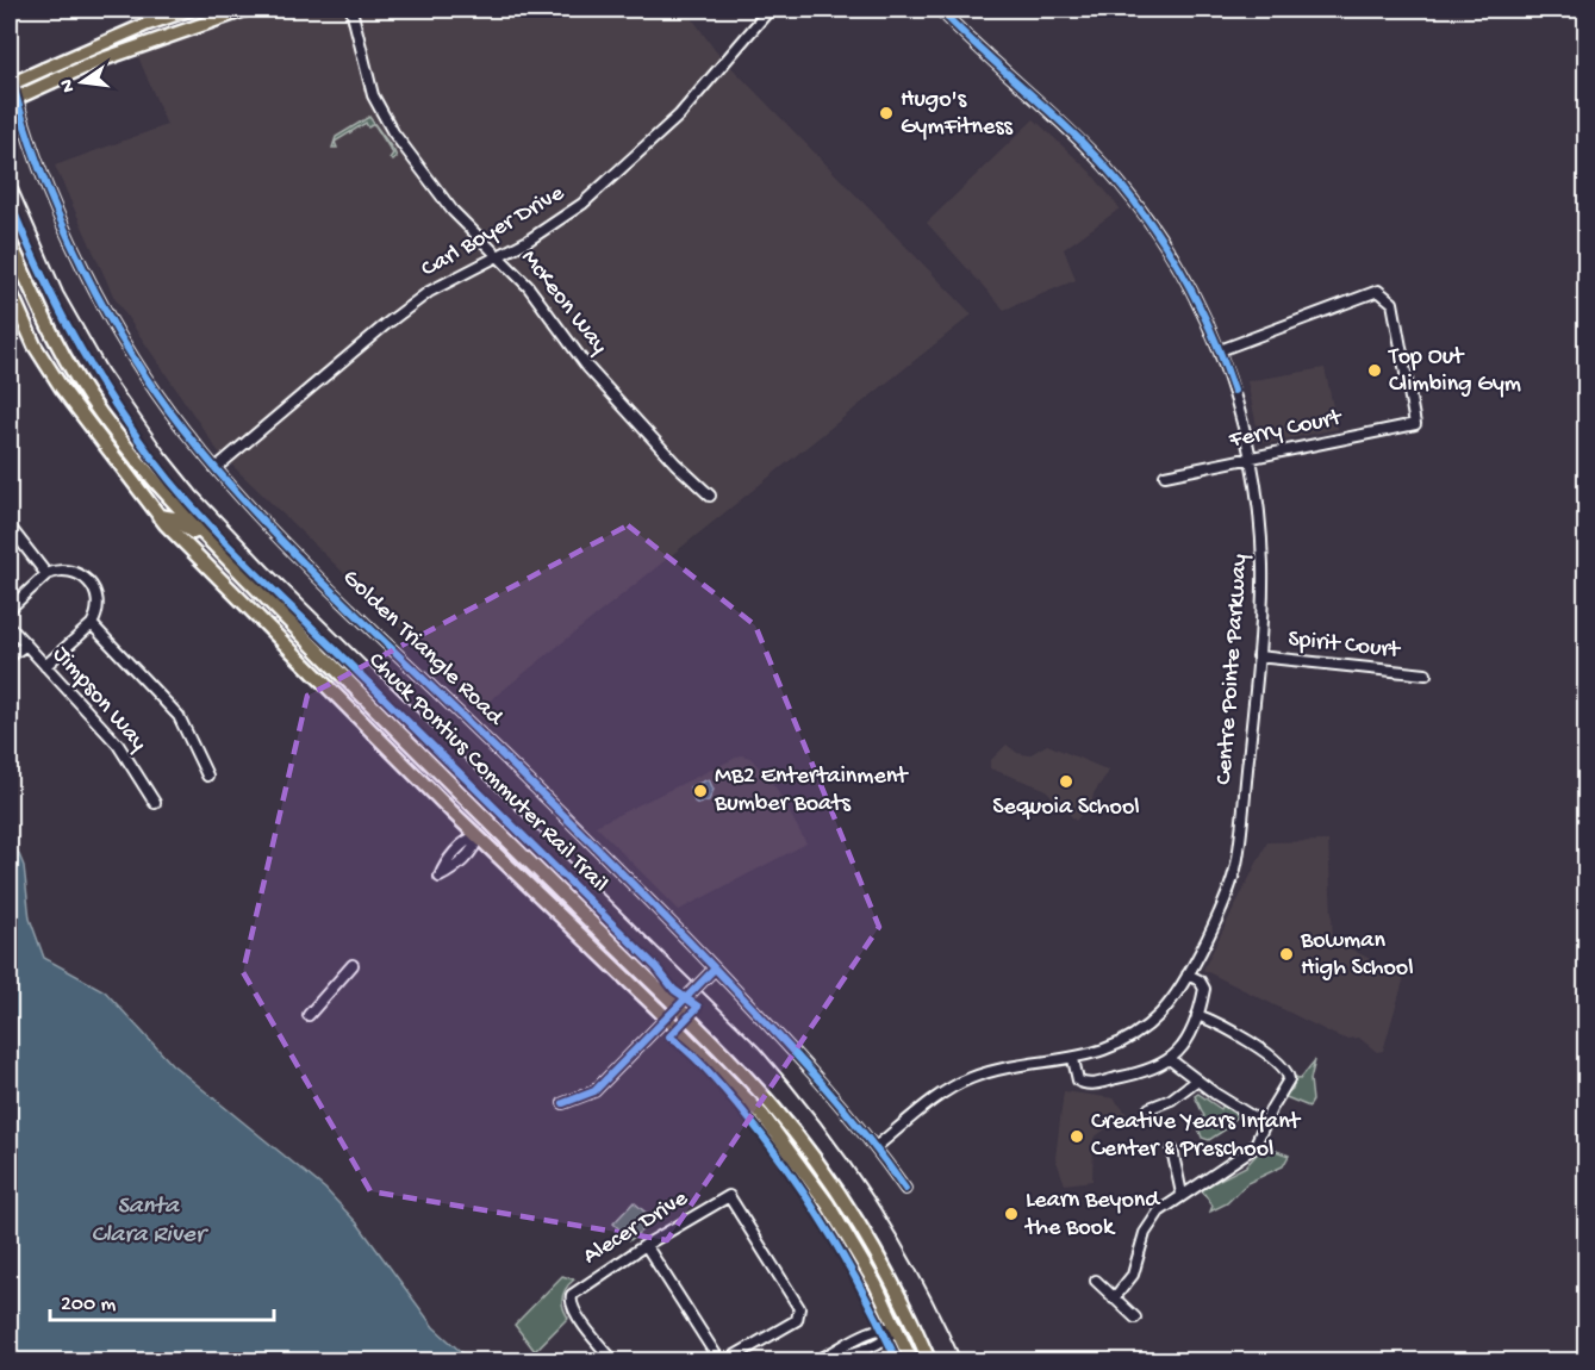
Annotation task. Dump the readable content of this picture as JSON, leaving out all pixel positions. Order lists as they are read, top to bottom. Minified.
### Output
{"streets":{"street":["Carl Boyer Drive","McKeon Way","Ferry Court","Spirit Court","Golden Triangle Road","Centre Pointe Parkway","Jimpson Way","Alecer Drive"],"cycle path":["Chuck Pontius Commuter Rail Trail"]},"crossings":[["Carl Boyer Drive","McKeon Way"],["Carl Boyer Drive","Golden Triangle Road"],["Ferry Court","Centre Pointe Parkway"],["Spirit Court","Centre Pointe Parkway"],["Golden Triangle Road","Centre Pointe Parkway"]],"water":["Santa Clara River"],"places":["Hugo's GymFitness","Top Out Climbing Gym","Sequoia School","MB2 Entertainment Bumber Boats","Bowman High School","Creative Years Infant Center & Preschool","Learn Beyond the Book"],"scale_bar":"200 m","north":"left"}
